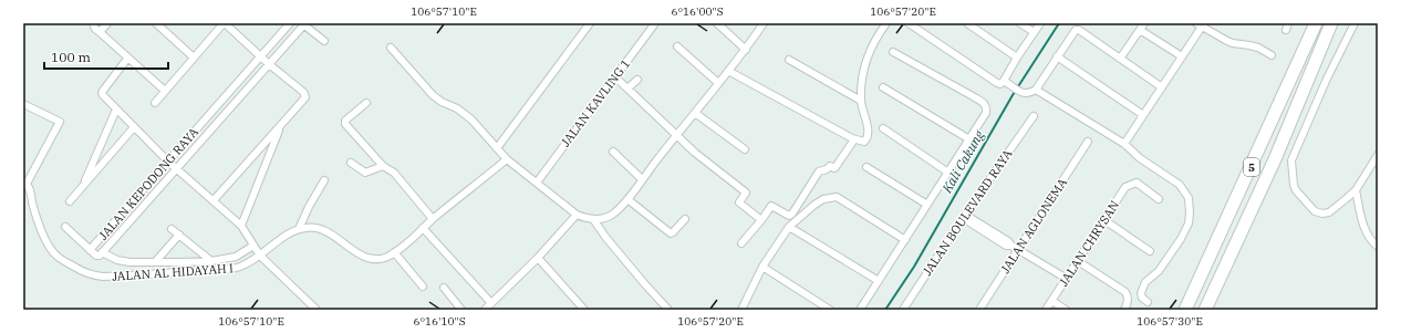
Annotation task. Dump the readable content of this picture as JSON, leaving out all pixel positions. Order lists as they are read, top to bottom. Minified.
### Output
{"streets":{"highway":["5"],"street":["JALAN KAVLING 1","JALAN KEPODONG RAYA","JALAN BOULEVARD RAYA","JALAN AGLONEMA","JALAN CHRYSAN","JALAN AL HIDAYAH I"]},"water":["Kali Cakung"],"scale_bar":"100 m","coordinates":["106°57'10\"E","6°16'00\"S","106°57'20\"E","6°16'10\"S","106°57'30\"E"]}
